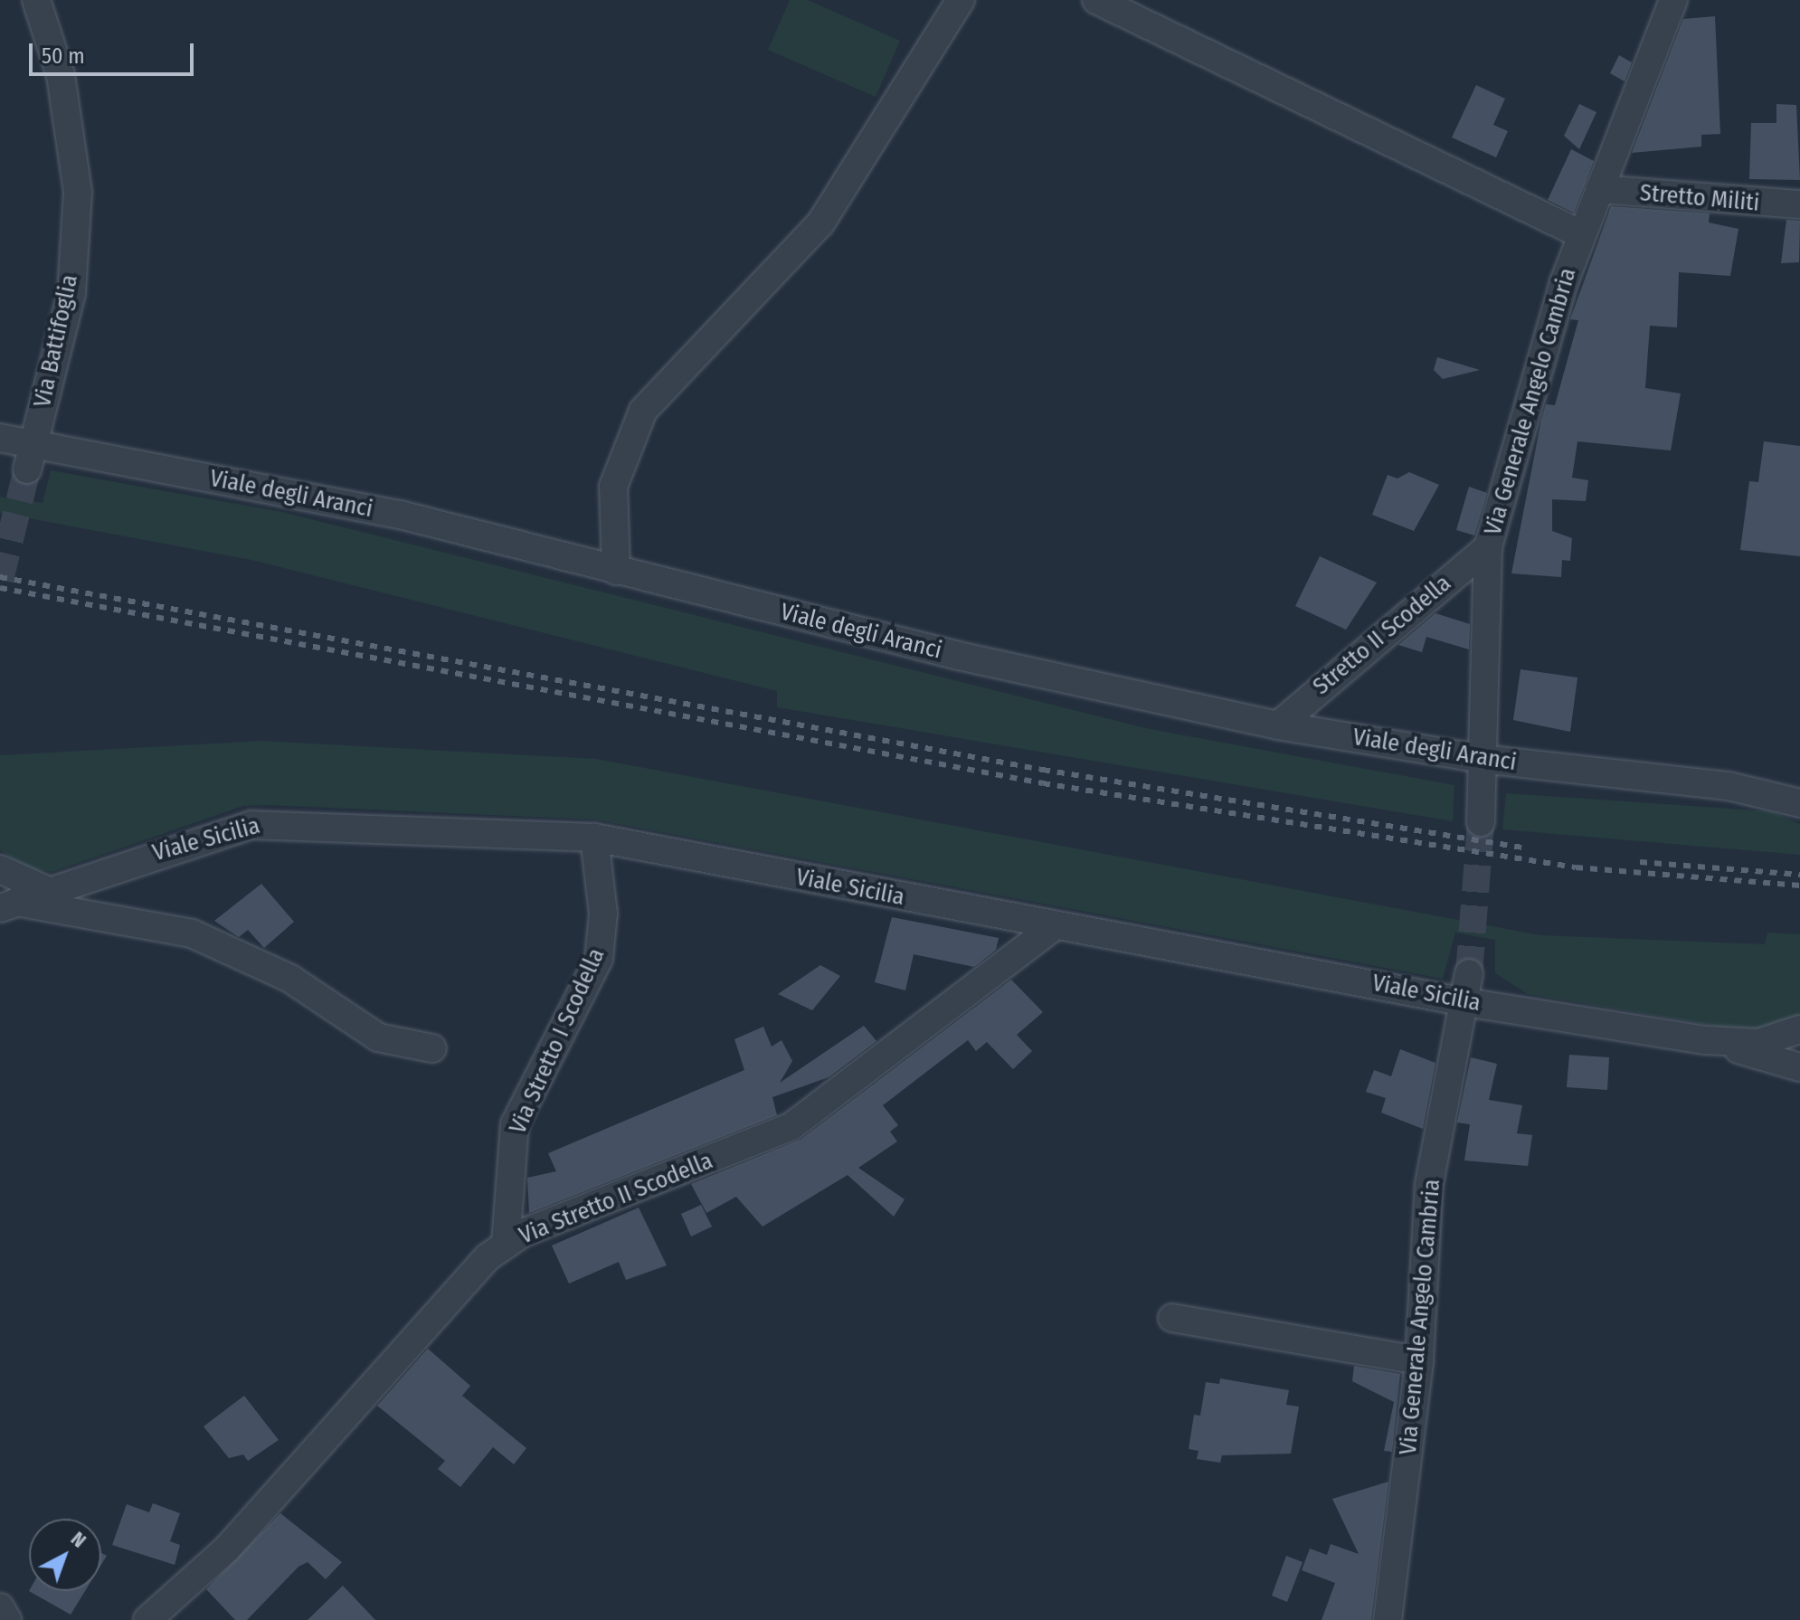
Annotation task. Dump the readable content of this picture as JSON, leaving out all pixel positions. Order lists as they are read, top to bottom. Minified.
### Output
{"streets":{"street":["Stretto Militi","Via Battifoglia","Via Generale Angelo Cambria","Viale degli Aranci","Stretto II Scodella","Viale Sicilia","Via Stretto I Scodella","Via Stretto II Scodella"]},"crossings":[["Stretto Militi","Via Generale Angelo Cambria"],["Via Battifoglia","Viale degli Aranci"],["Via Generale Angelo Cambria","Viale degli Aranci"],["Via Generale Angelo Cambria","Stretto II Scodella"],["Via Generale Angelo Cambria","Viale Sicilia"],["Viale degli Aranci","Stretto II Scodella"],["Viale Sicilia","Via Stretto I Scodella"],["Viale Sicilia","Via Stretto II Scodella"],["Via Stretto I Scodella","Via Stretto II Scodella"]],"scale_bar":"50 m","north":"top right"}
